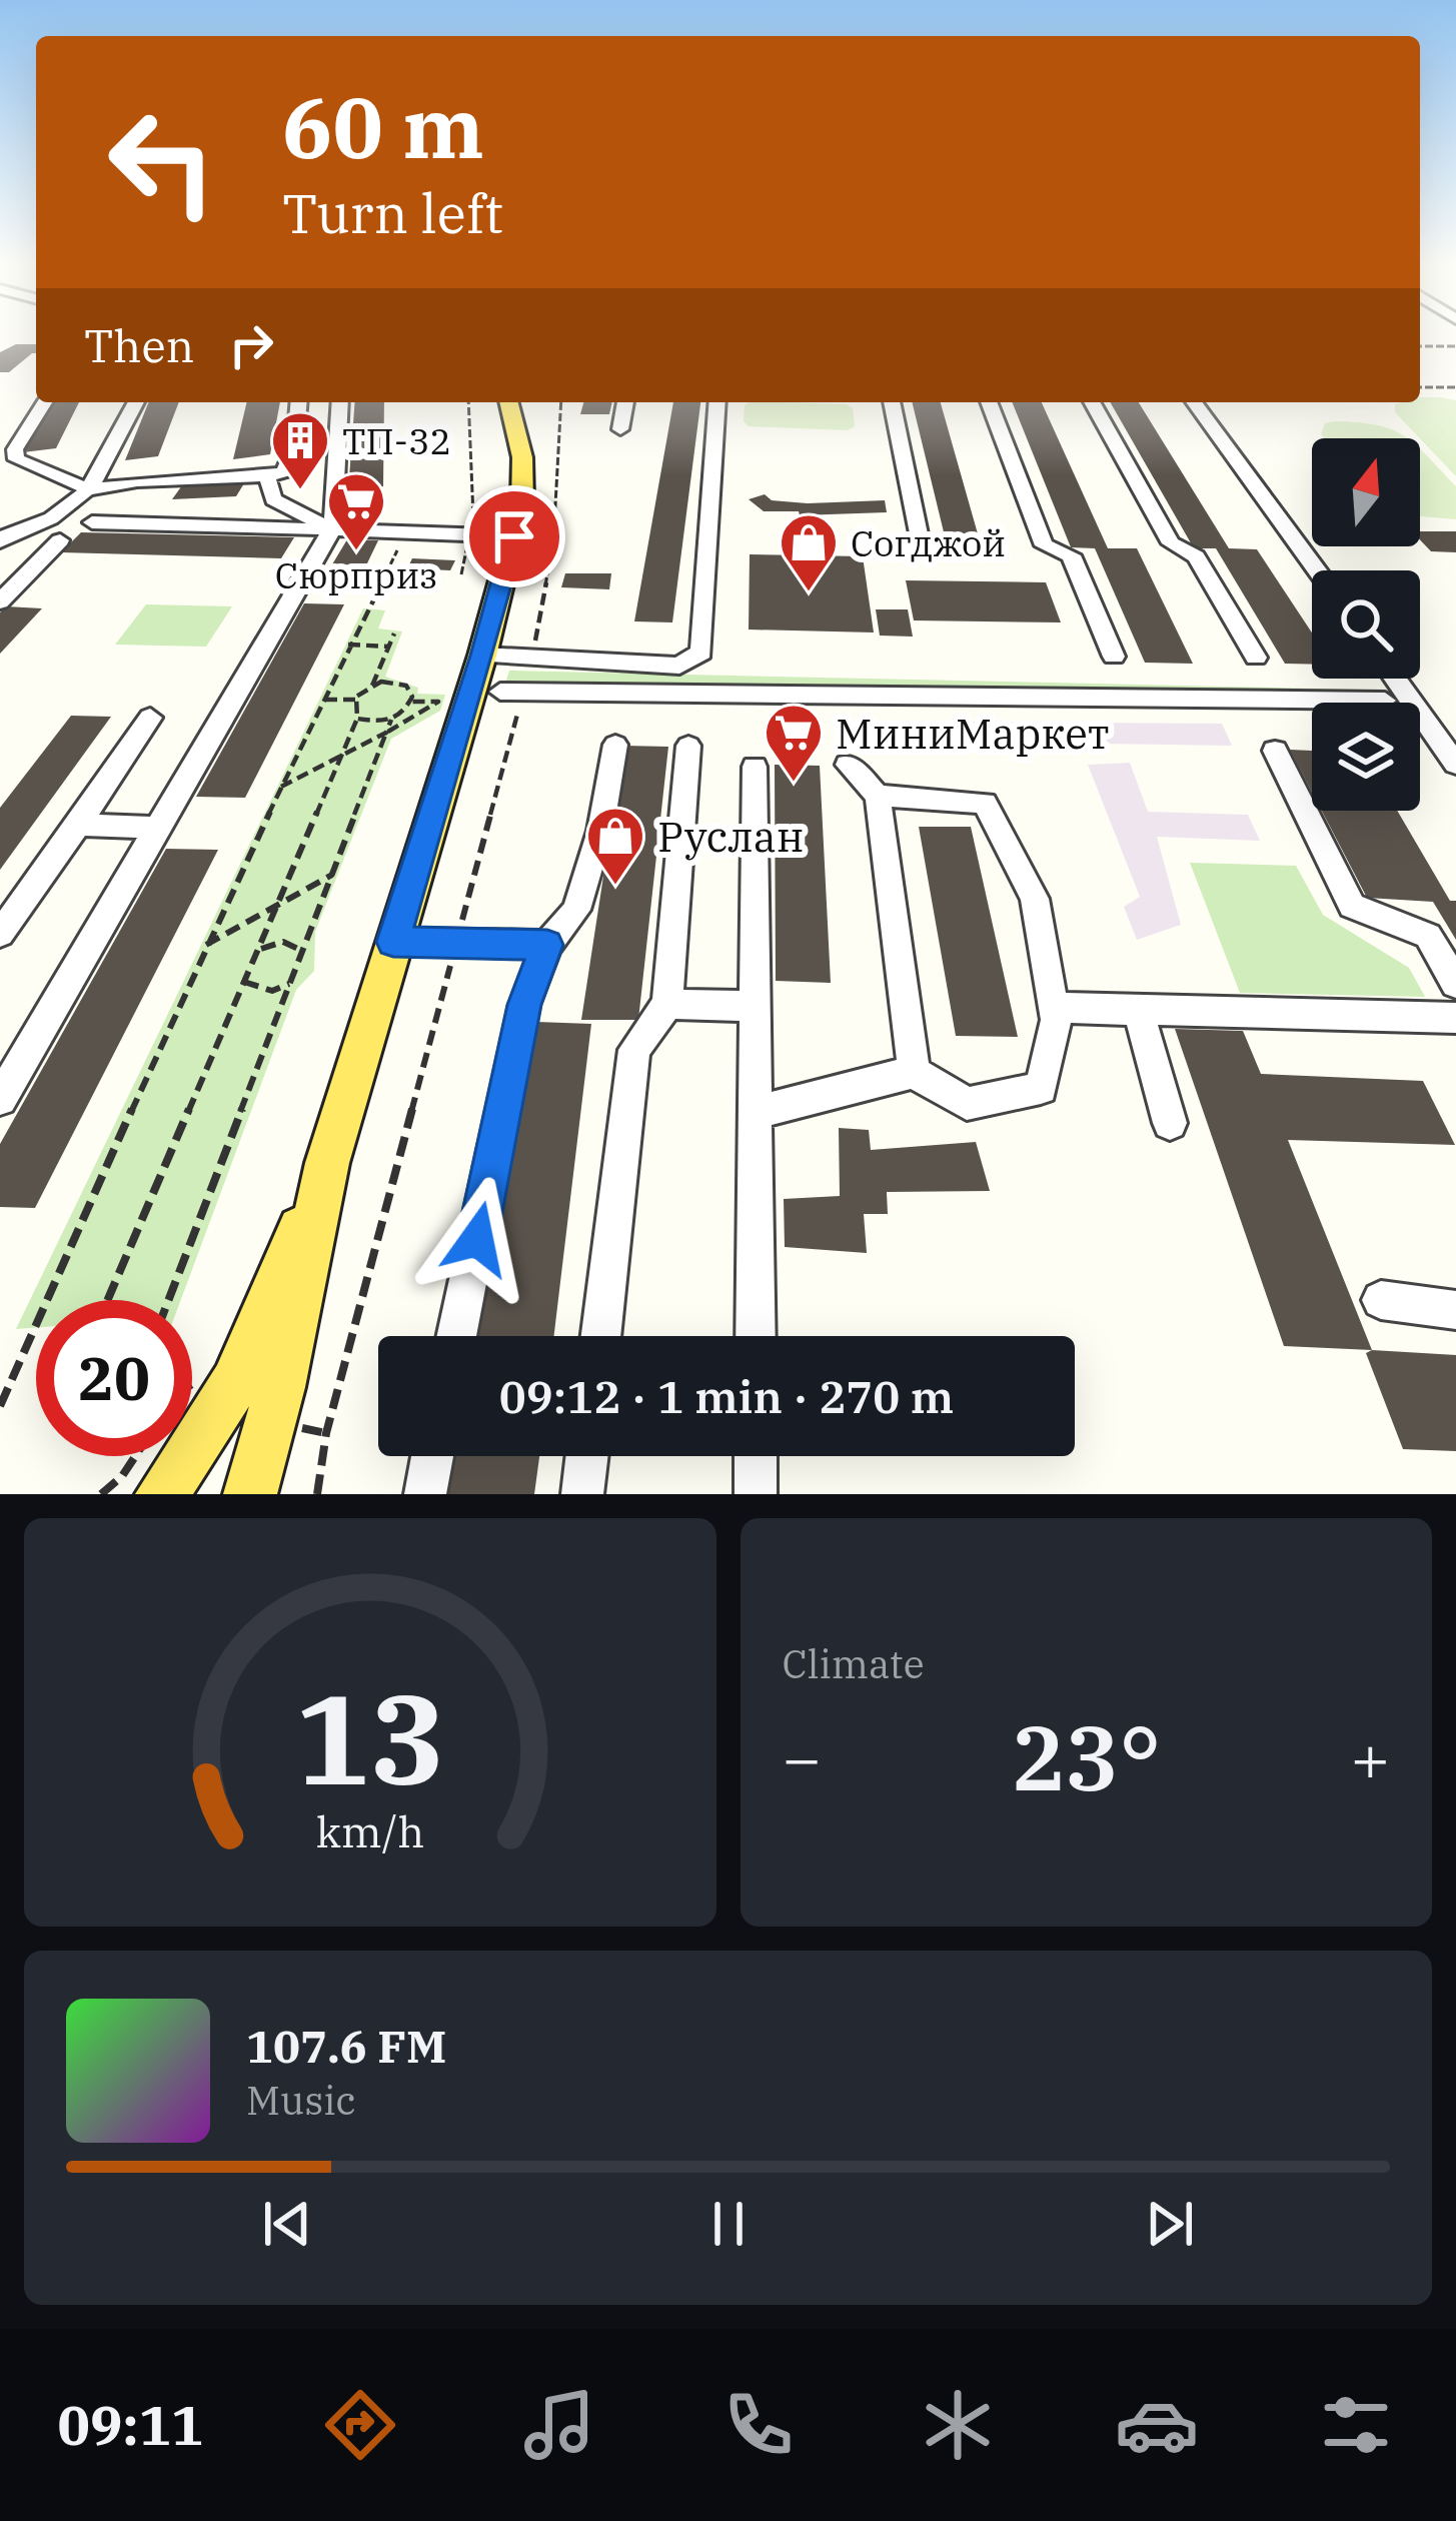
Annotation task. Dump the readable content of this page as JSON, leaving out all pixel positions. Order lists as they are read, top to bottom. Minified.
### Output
{"places":{"building":["ТП-32"],"supermarket":["Сюрприз","МиниМаркет"],"shop":["Согджой","Руслан"]},"north":"top","page":{"turn":["60 m","Turn left"],"then":"Then","limit":"20","trip":"09:12 · 1 min · 270 m","tile":"Climate","heat":["−","23°","+"],"song":["107.6 FM","Music"],"tabs":"09:11","gauge":["13","km/h"]}}
